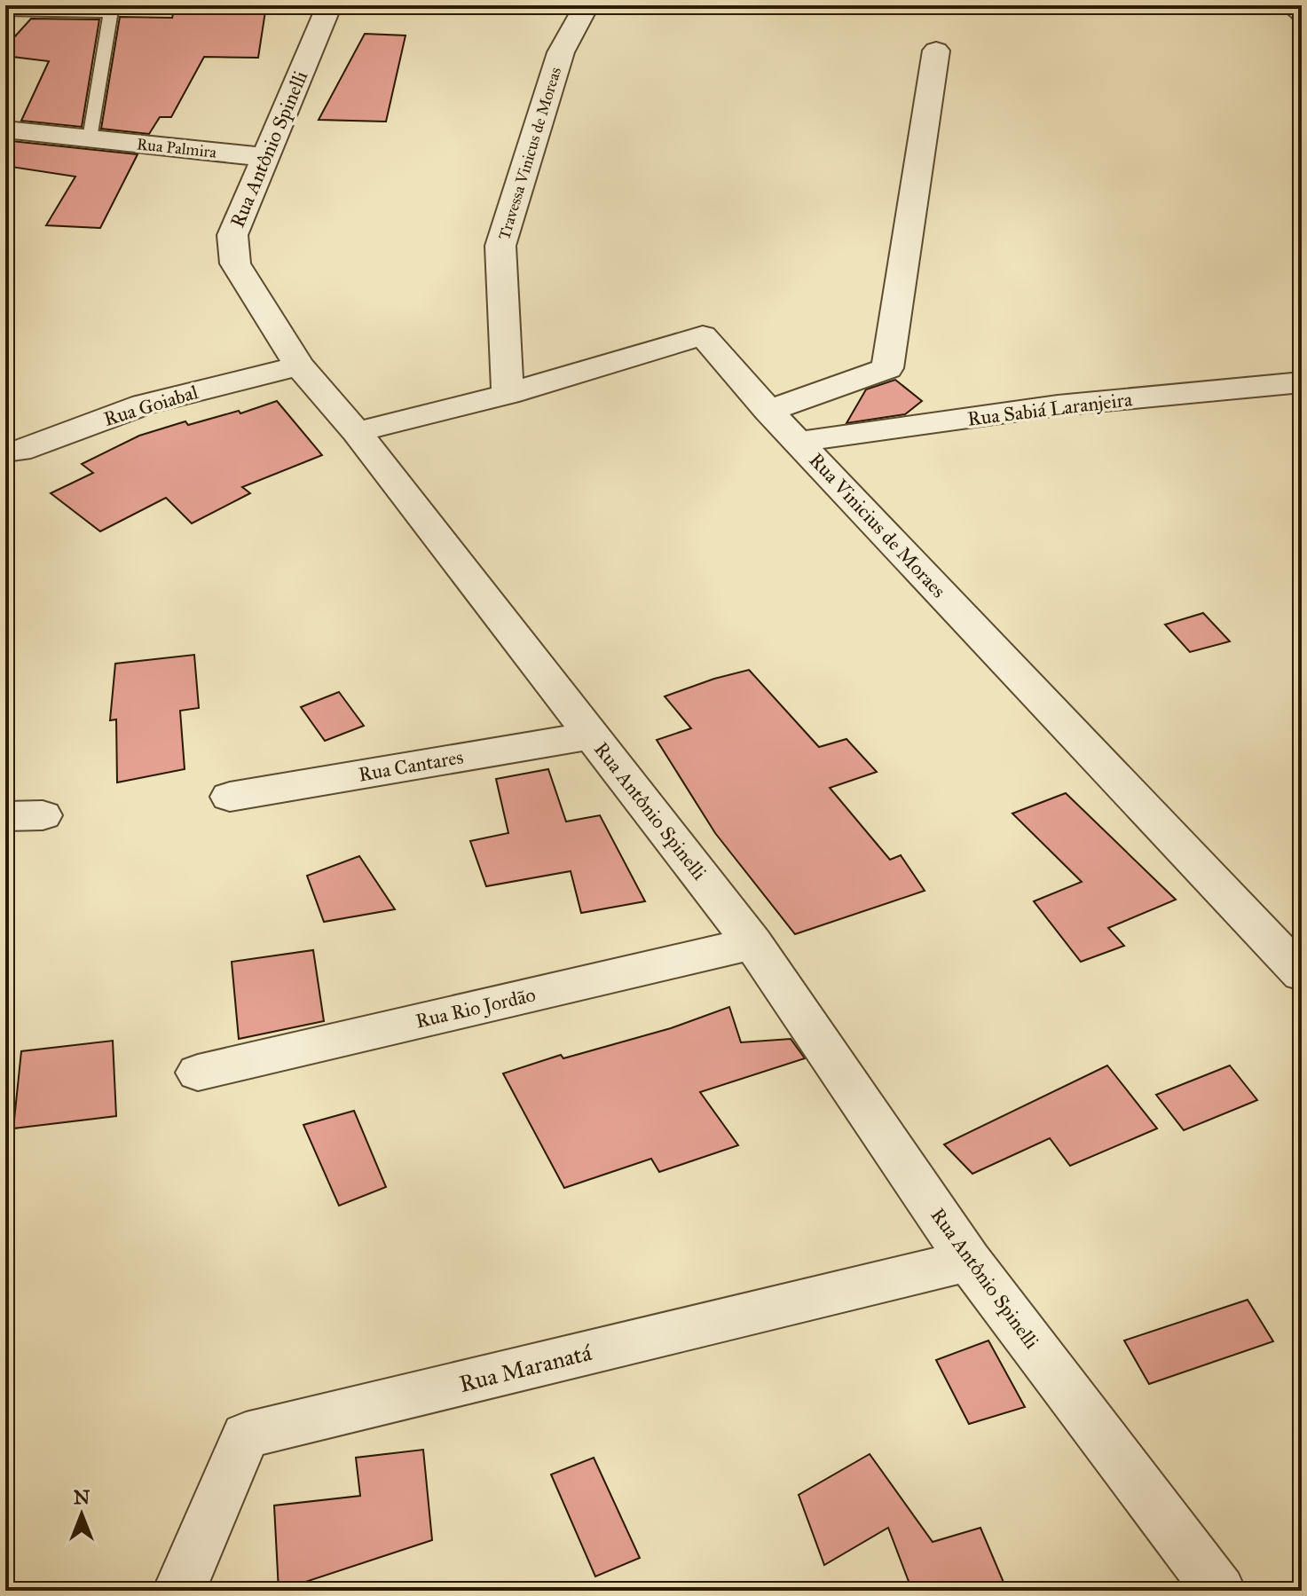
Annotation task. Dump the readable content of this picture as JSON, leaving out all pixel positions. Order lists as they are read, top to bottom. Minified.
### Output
{"streets":{"street":["Rua Palmira","Rua Antônio Spinelli","Travessa Vinicus de Moreas","Rua Goiabal","Rua Sabiá Laranjeira","Rua Vinicius de Moraes","Rua Cantares","Rua Rio Jordão","Rua Maranatá"]},"crossings":[["Rua Palmira","Rua Antônio Spinelli"],["Rua Antônio Spinelli","Rua Goiabal"],["Rua Antônio Spinelli","Rua Vinicius de Moraes"],["Rua Antônio Spinelli","Rua Cantares"],["Rua Antônio Spinelli","Rua Rio Jordão"],["Rua Antônio Spinelli","Rua Maranatá"],["Travessa Vinicus de Moreas","Rua Vinicius de Moraes"],["Rua Sabiá Laranjeira","Rua Vinicius de Moraes"]],"north":"top"}
